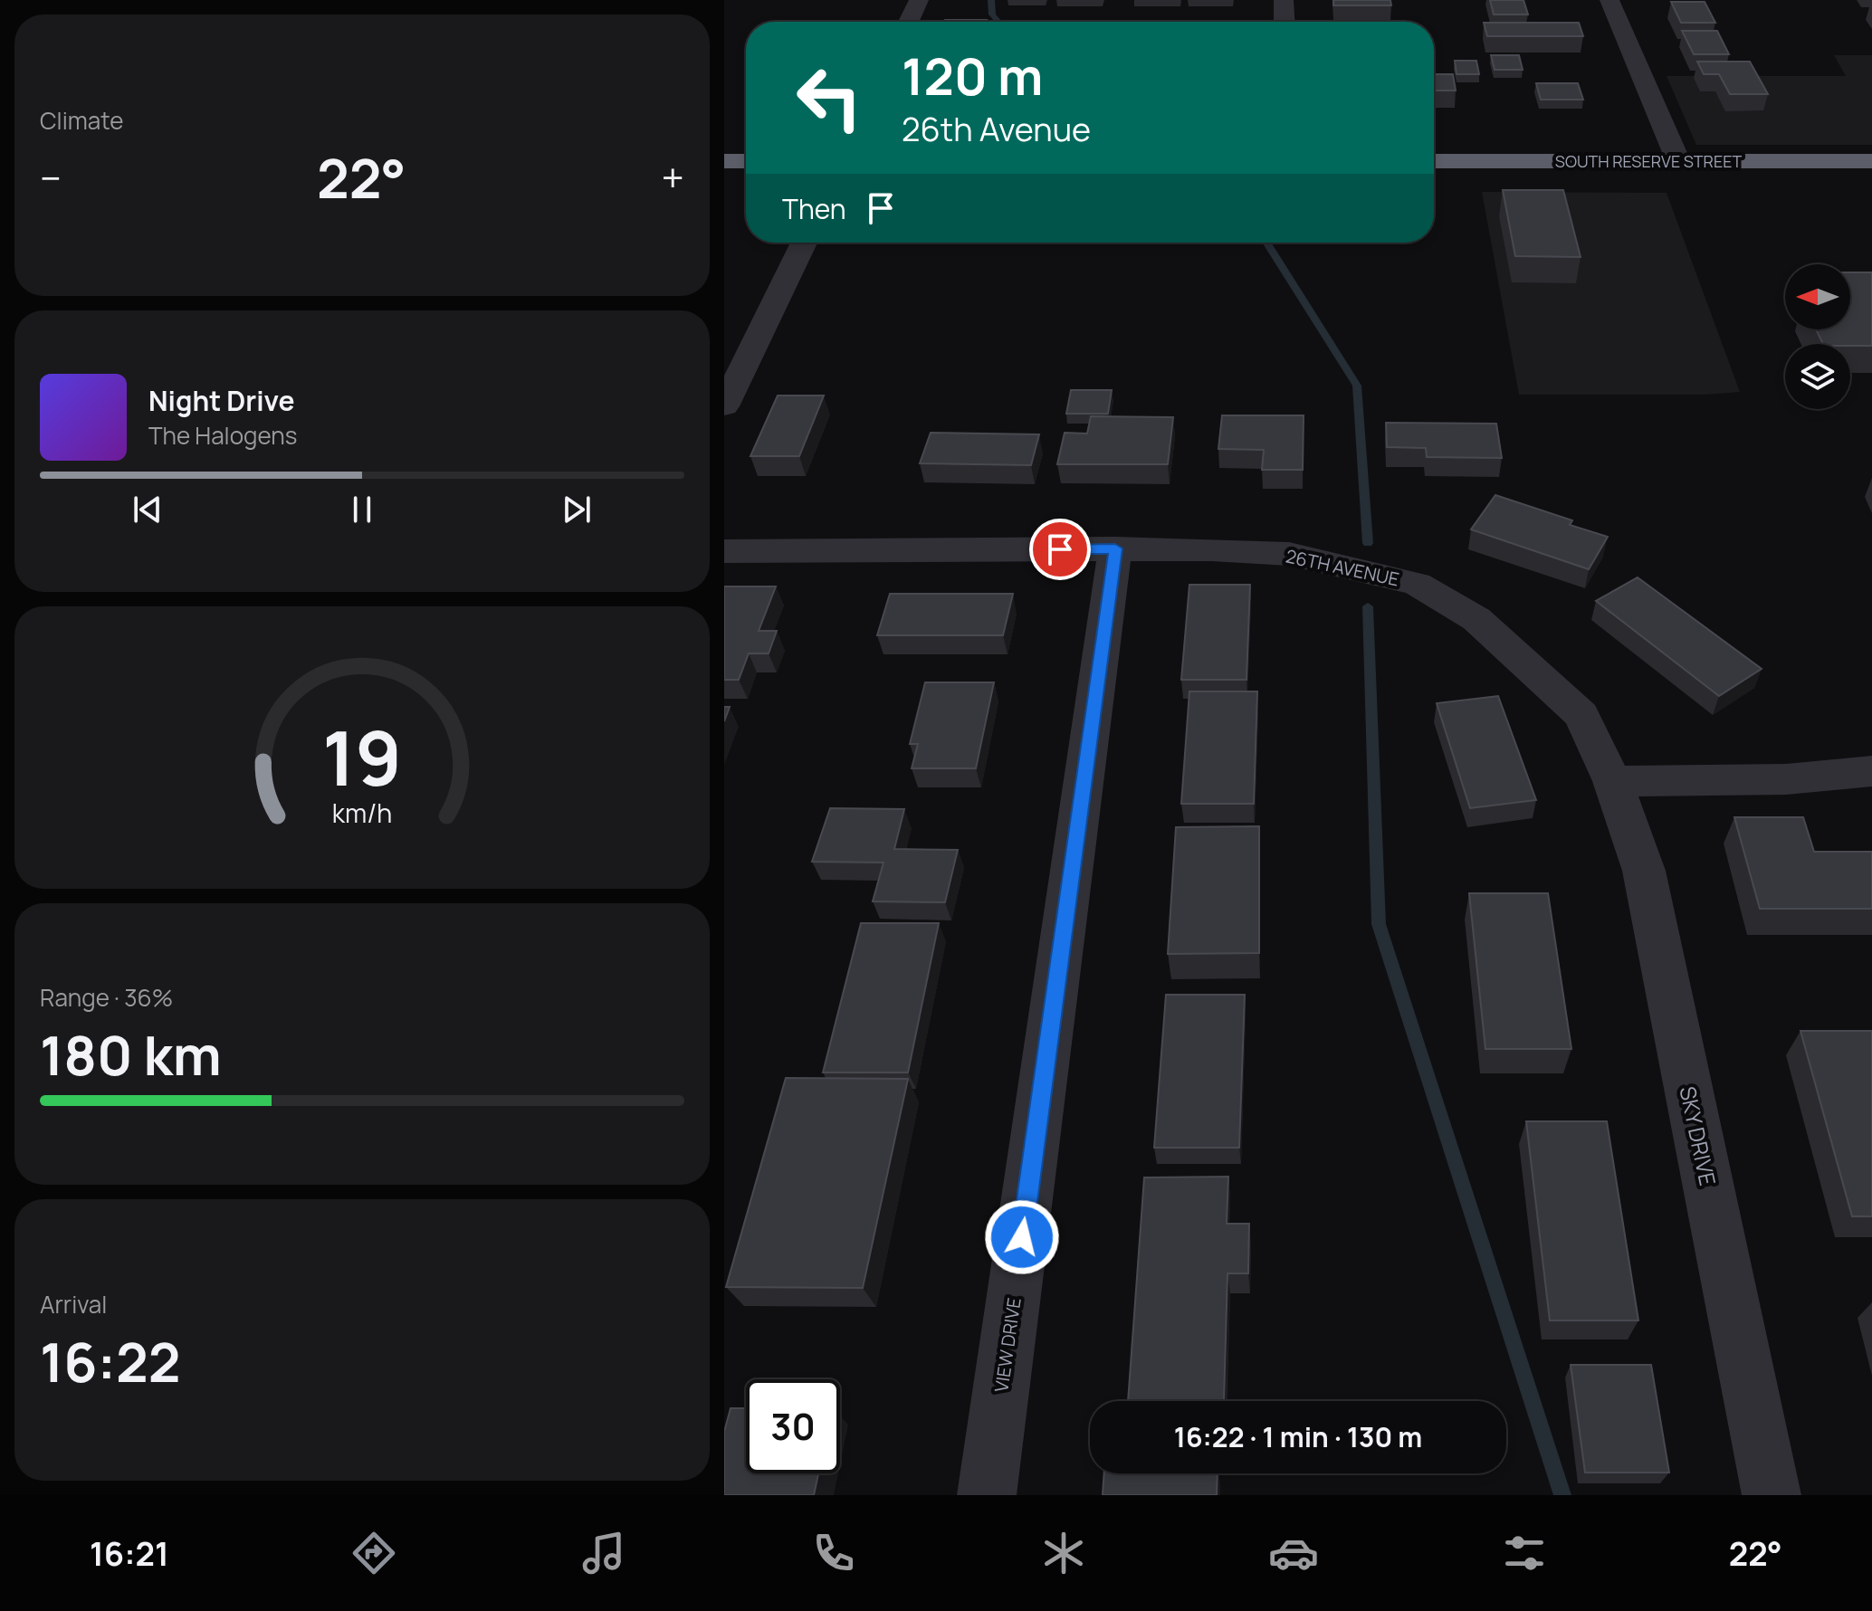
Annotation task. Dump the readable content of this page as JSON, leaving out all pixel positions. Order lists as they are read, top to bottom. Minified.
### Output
{"streets":{"highway":["SOUTH RESERVE STREET"],"street":["26TH AVENUE","SKY DRIVE","VIEW DRIVE"]},"crossings":[["26TH AVENUE","SKY DRIVE"],["26TH AVENUE","VIEW DRIVE"]],"north":"left","page":{"tile":["Climate",["Range · 36%","180 km"],["Arrival","16:22"]],"turn":["120 m","26th Avenue"],"heat":["−","22°","+"],"then":"Then","song":["Night Drive","The Halogens"],"limit":"30","trip":"16:22 · 1 min · 130 m","tabs":["16:21","22°"],"gauge":["19","km/h"]}}
